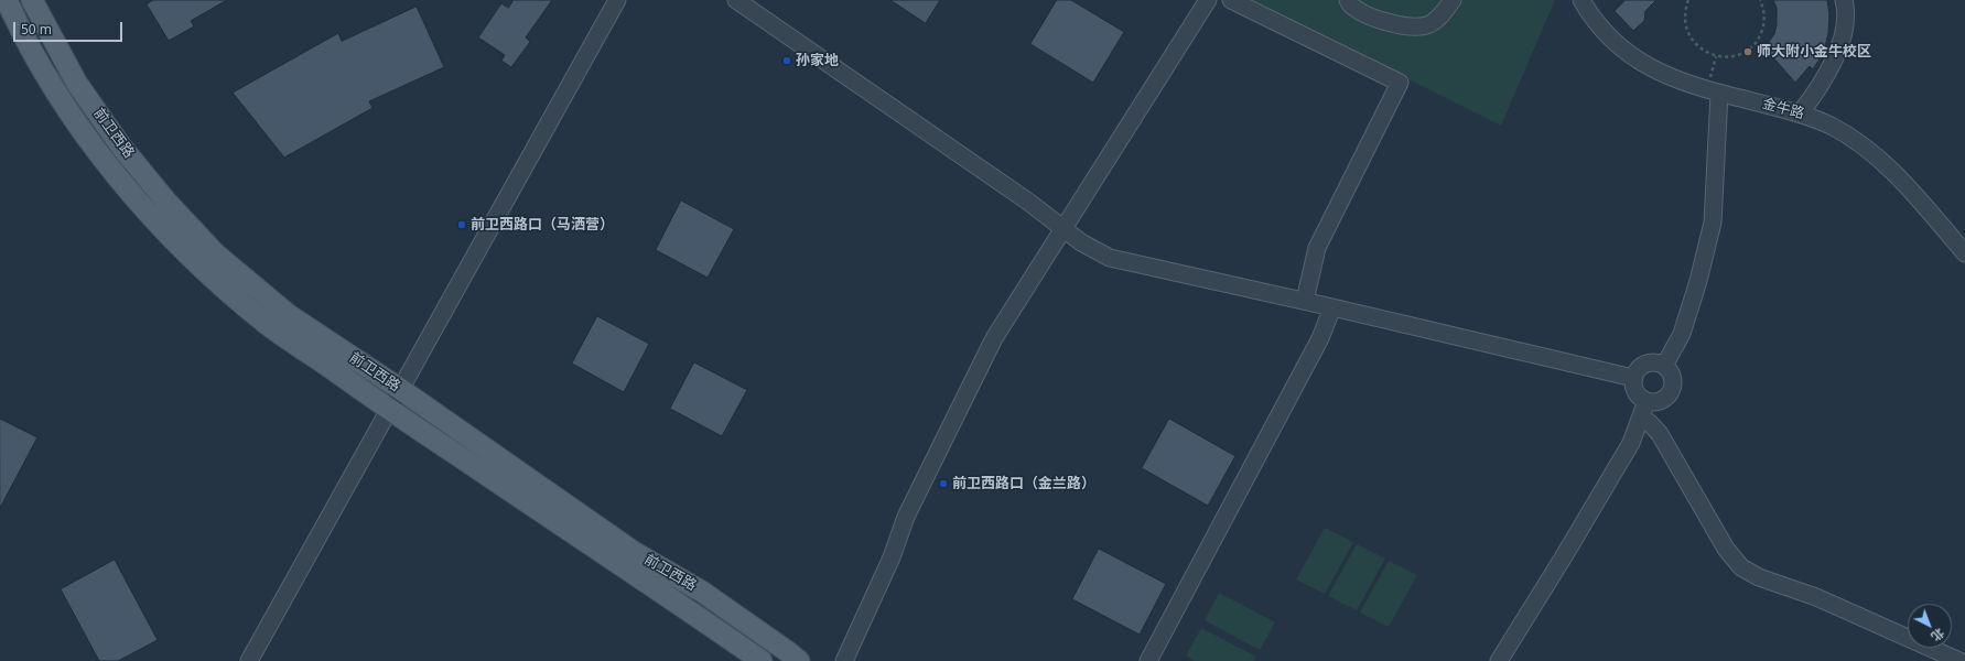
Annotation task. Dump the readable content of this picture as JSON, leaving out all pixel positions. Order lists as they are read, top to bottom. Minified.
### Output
{"streets":{"main road":["前卫西路"],"street":["金牛路"]},"places":["师大附小金牛校区","孙家地","前卫西路口（马洒营）","前卫西路口（金兰路）"],"scale_bar":"50 m","north":"bottom right"}
